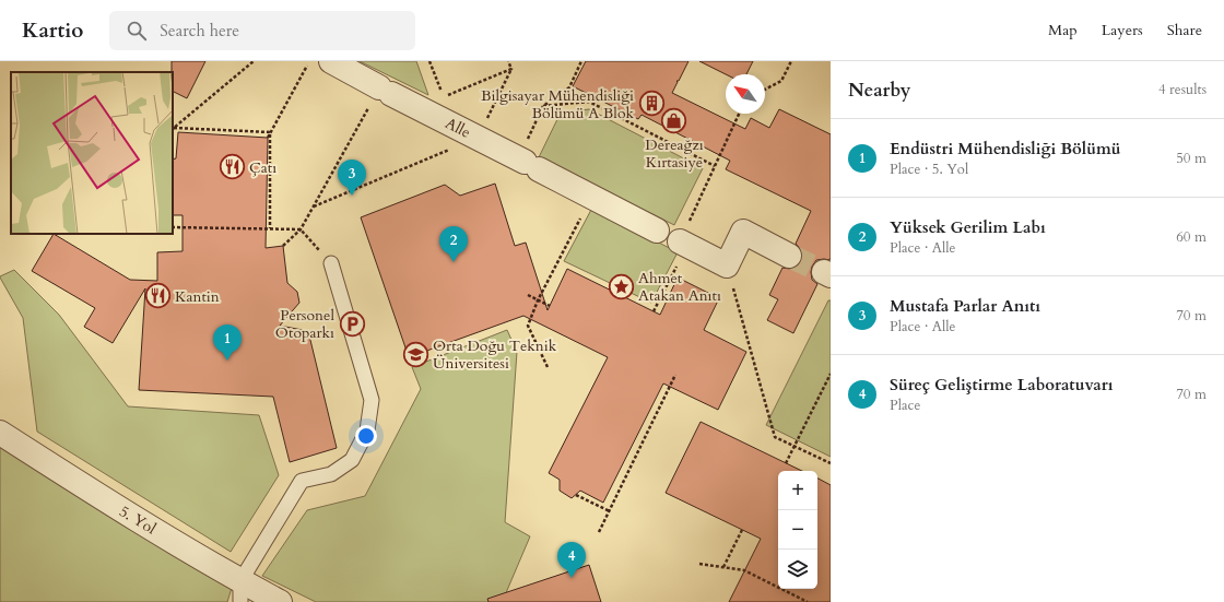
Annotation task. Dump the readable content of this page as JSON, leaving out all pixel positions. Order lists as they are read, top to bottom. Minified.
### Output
{"streets":{"street":["Alle","5. Yol"]},"places":{"building":["Bilgisayar Mühendisliği Bölümü A Blok"],"shop":["Dereağzı Kırtasiye"],"restaurant":["Çatı","Kantin"],"place":["Ahmet Atakan Anıtı"],"parking":["Personel Otoparkı"],"school or university":["Orta Doğu Teknik Üniversitesi"]},"north":"top left","page":{"header":"Kartio","search":"Search here","nav":["Map","Layers","Share"],"heading":["Nearby","4 results"],"list":[{"mark":"1","name":"Endüstri Mühendisliği Bölümü","note":"Place · 5. Yol","value":"50 m"},{"mark":"2","name":"Yüksek Gerilim Labı","note":"Place · Alle","value":"60 m"},{"mark":"3","name":"Mustafa Parlar Anıtı","note":"Place · Alle","value":"70 m"},{"mark":"4","name":"Süreç Geliştirme Laboratuvarı","note":"Place","value":"70 m"}],"pins":["3","2","1","4"],"map_buttons":["+","−"]}}
